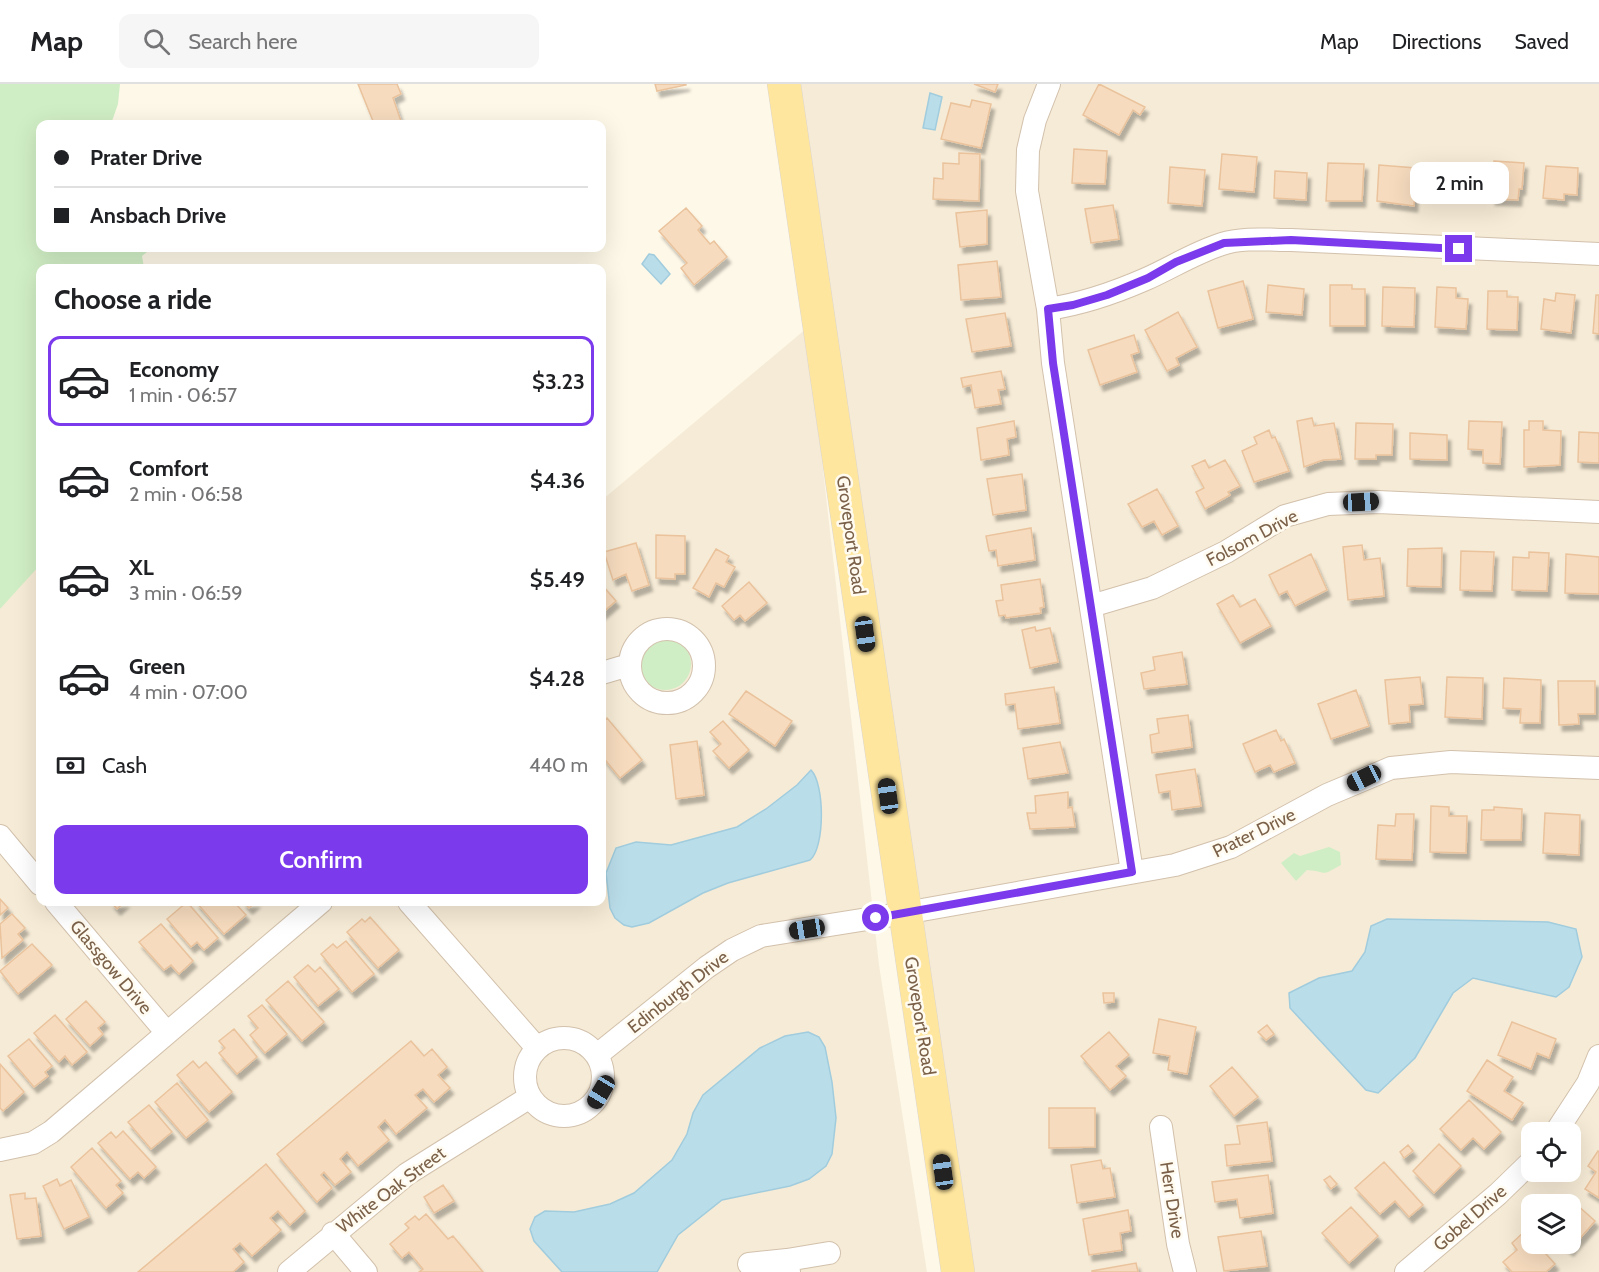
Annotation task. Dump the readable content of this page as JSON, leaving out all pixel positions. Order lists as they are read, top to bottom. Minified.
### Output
{"streets":{"main road":["Groveport Road"],"street":["Folsom Drive","Prater Drive","Glassgow Drive","Edinburgh Drive","White Oak Street","Herr Drive","Gobel Drive"]},"crossings":[["Groveport Road","Prater Drive"],["Groveport Road","Edinburgh Drive"],["Prater Drive","Edinburgh Drive"],["Edinburgh Drive","White Oak Street"]],"page":{"header":"Map","search":"Search here","nav":["Map","Directions","Saved"],"banner":["Prater Drive","Ansbach Drive"],"bubble":"2 min","heading":"Choose a ride","list":[{"name":"Economy","note":"1 min · 06:57","value":"$3.23"},{"name":"Comfort","note":"2 min · 06:58","value":"$4.36"},{"name":"XL","note":"3 min · 06:59","value":"$5.49"},{"name":"Green","note":"4 min · 07:00","value":"$4.28"}],"pay":["Cash","440 m"],"buttons":"Confirm"}}
